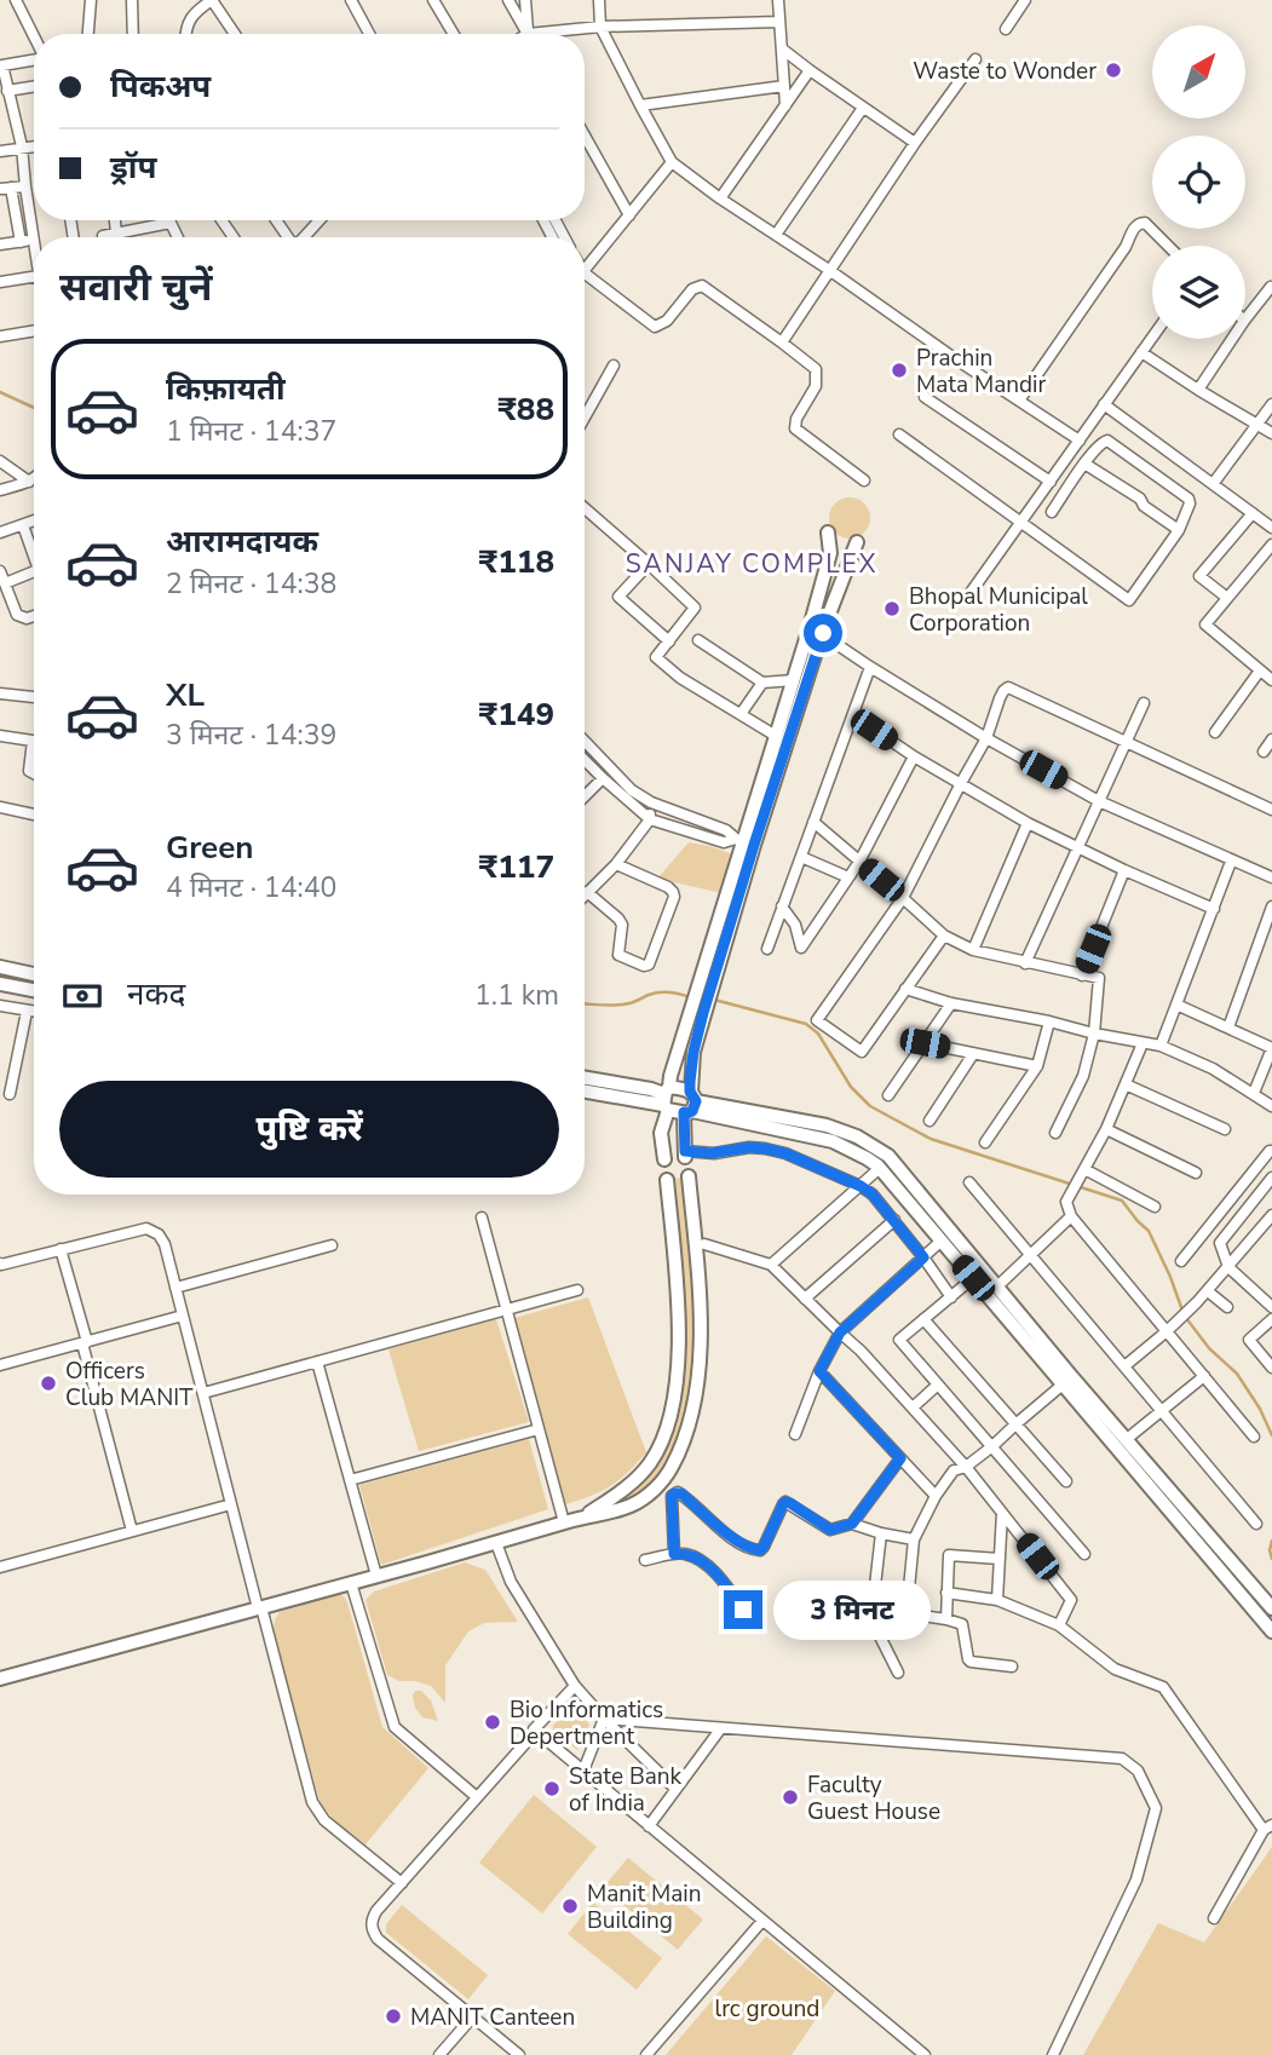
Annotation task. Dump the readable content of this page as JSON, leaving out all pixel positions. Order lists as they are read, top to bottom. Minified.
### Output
{"districts":["SANJAY COMPLEX"],"parks":["lrc ground"],"places":["Waste to Wonder","Prachin Mata Mandir","Bhopal Municipal Corporation","Officers Club MANIT","Bio Informatics Depertment","State Bank of India","Faculty Guest House","Manit Main Building","MANIT Canteen"],"north":"top right","page":{"banner":["पिकअप","ड्रॉप"],"heading":"सवारी चुनें","list":[{"name":"किफ़ायती","note":"1 मिनट · 14:37","value":"₹88"},{"name":"आरामदायक","note":"2 मिनट · 14:38","value":"₹118"},{"name":"XL","note":"3 मिनट · 14:39","value":"₹149"},{"name":"Green","note":"4 मिनट · 14:40","value":"₹117"}],"pay":["नकद","1.1 km"],"buttons":"पुष्टि करें","bubble":"3 मिनट"}}
